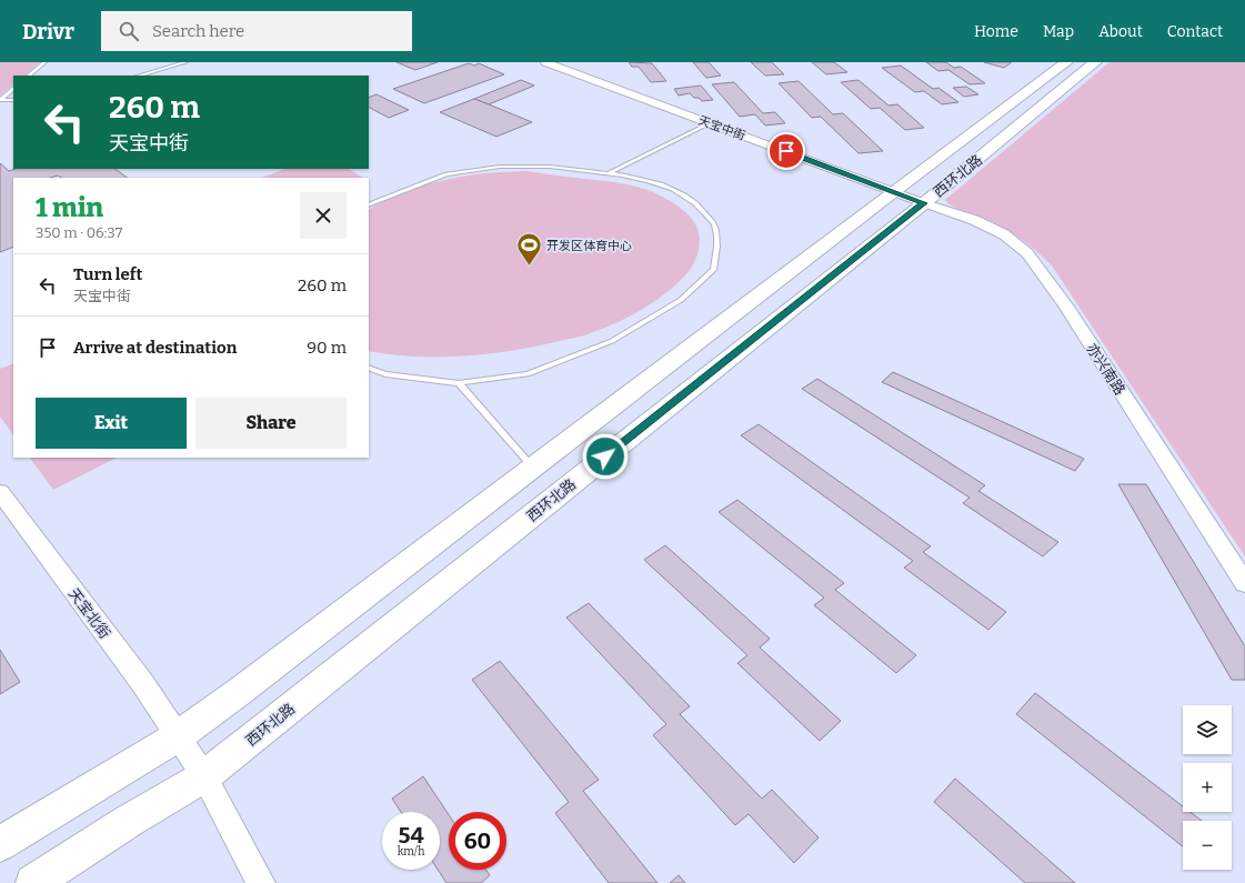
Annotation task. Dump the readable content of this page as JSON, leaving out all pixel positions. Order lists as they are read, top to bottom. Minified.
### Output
{"streets":{"main road":["西环北路"],"street":["天宝中街","亦兴南路","天宝北街"]},"crossings":[["天宝中街","西环北路"],["天宝中街","亦兴南路"],["西环北路","亦兴南路"],["西环北路","天宝北街"]],"places":{"sports":["开发区体育中心"]},"page":{"header":"Drivr","search":"Search here","nav":["Home","Map","About","Contact"],"turn":["260 m","天宝中街"],"heading":["1 min","350 m · 06:37"],"list":[{"name":"Turn left","note":"天宝中街","value":"260 m"},{"name":"Arrive at destination","value":"90 m"}],"buttons":["Exit","Share"],"map_buttons":["+","−"],"speed":"54 km/h","limit":"60"}}
